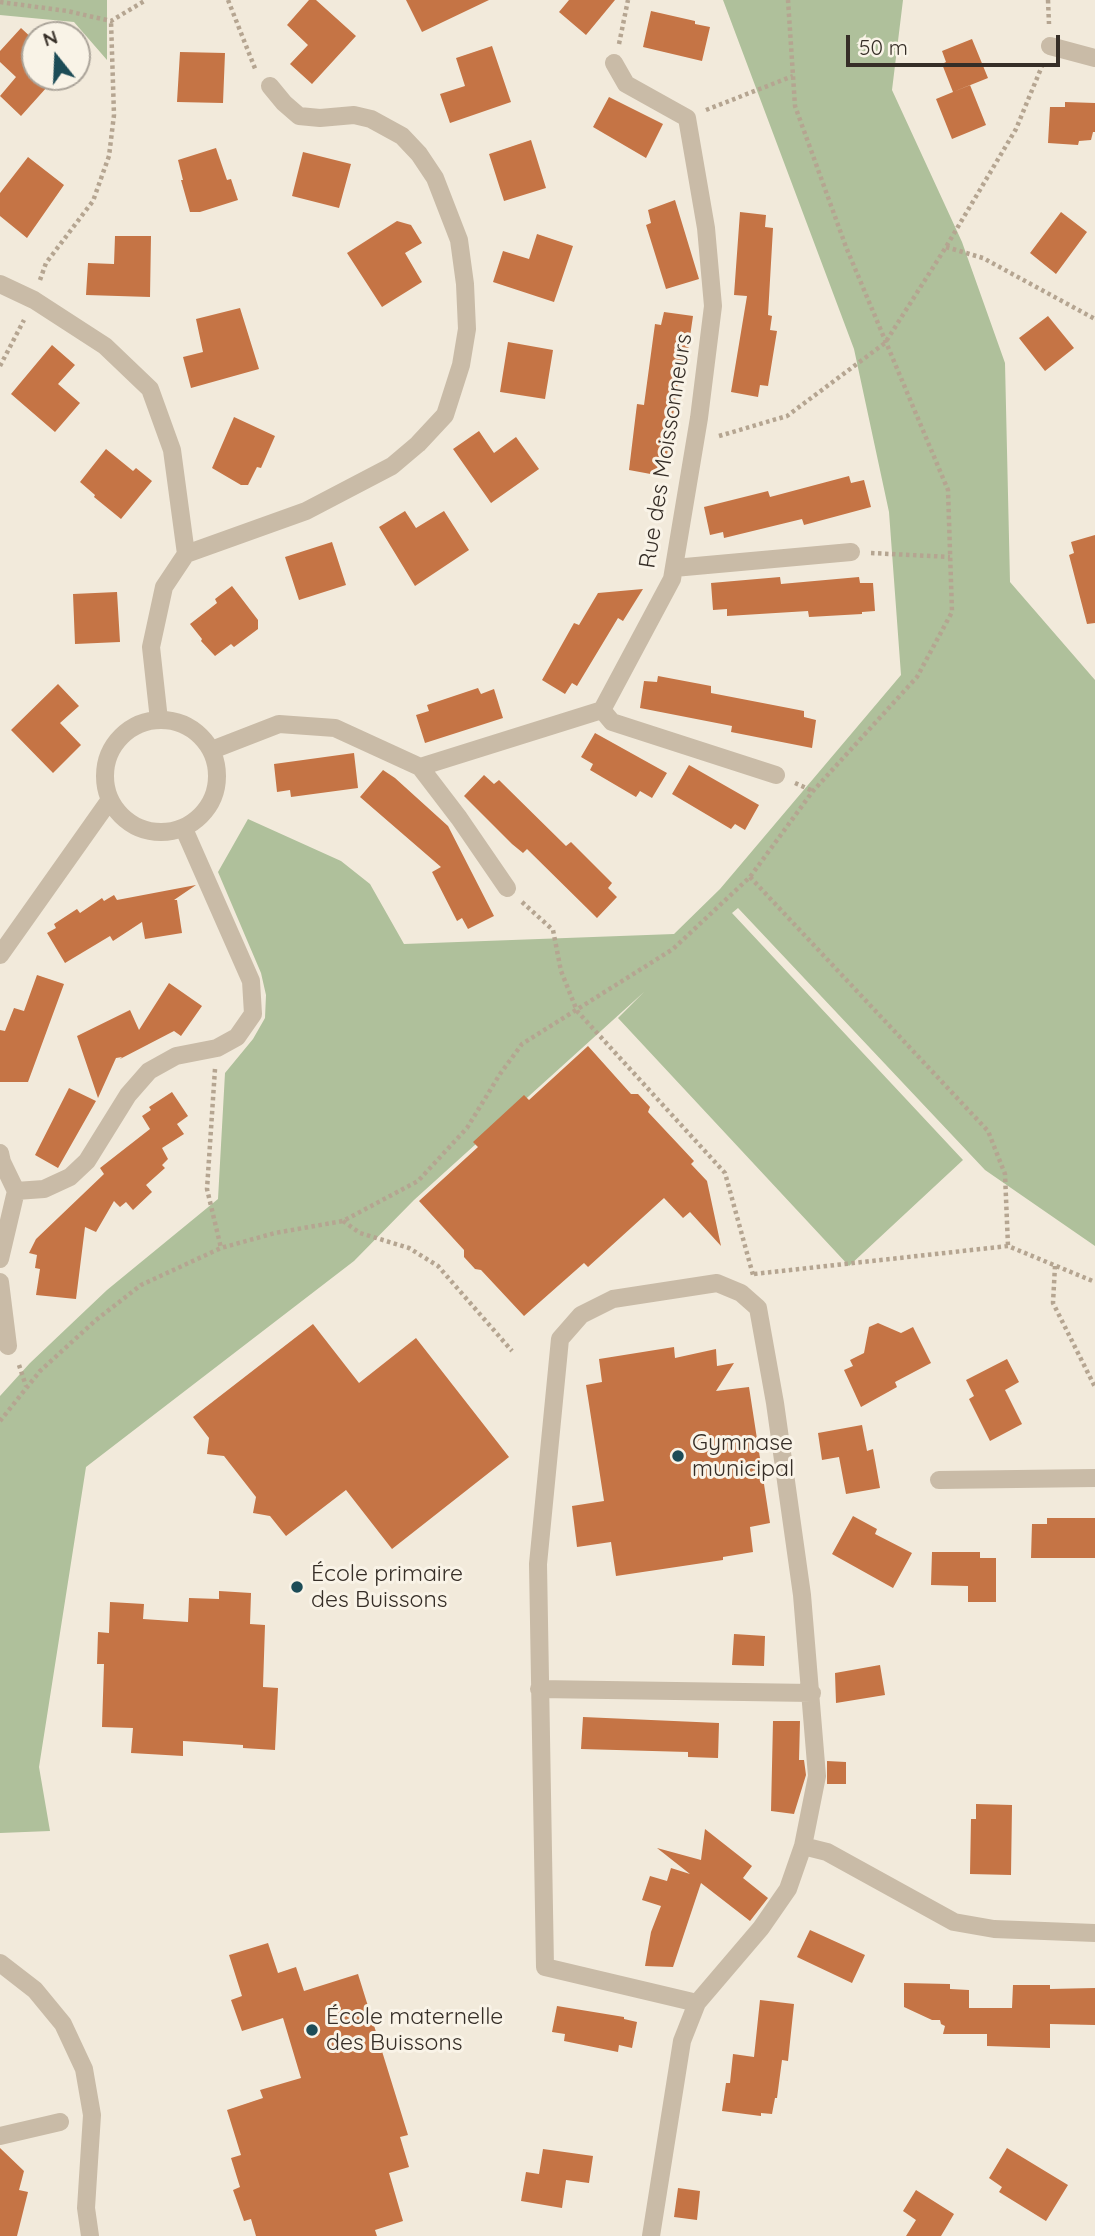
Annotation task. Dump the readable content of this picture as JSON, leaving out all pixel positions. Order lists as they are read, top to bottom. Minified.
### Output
{"streets":{"street":["Rue des Moissonneurs"]},"places":["Gymnase municipal","École primaire des Buissons","École maternelle des Buissons"],"scale_bar":"50 m","north":"top"}
